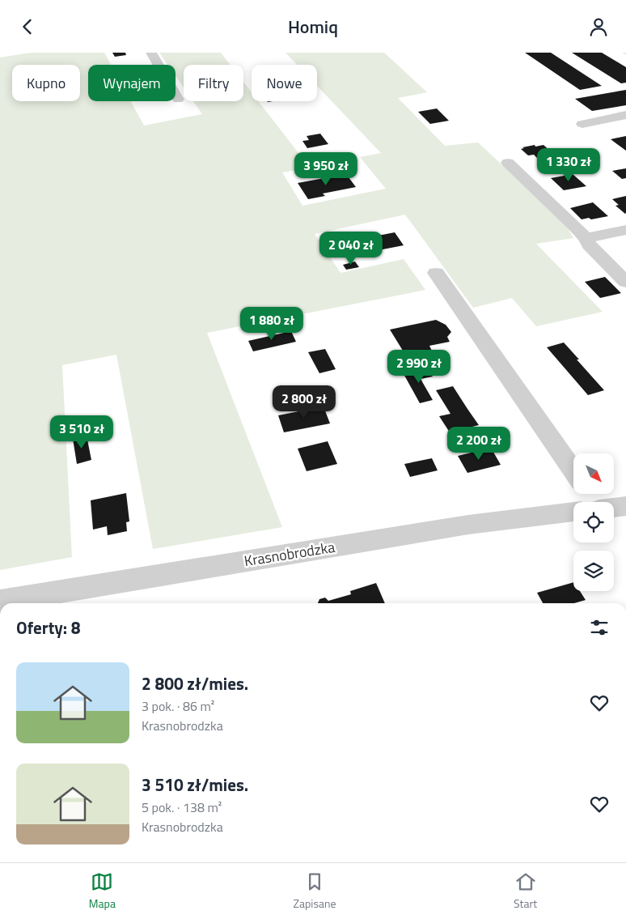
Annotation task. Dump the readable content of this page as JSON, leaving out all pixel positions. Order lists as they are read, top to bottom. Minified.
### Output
{"streets":{"street":["Krasnobrodzka"]},"north":"bottom right","page":{"header":"Homiq","chip":["Kupno","Wynajem","Filtry","Nowe"],"price":["1 330 zł","3 950 zł","2 040 zł","1 880 zł","2 990 zł","2 800 zł","3 510 zł","2 200 zł"],"heading":"Oferty: 8","list":[{"name":"2 800 zł/mies.","note":"3 pok. · 86 m² · Krasnobrodzka"},{"name":"3 510 zł/mies.","note":"5 pok. · 138 m² · Krasnobrodzka"}],"tabs":["Mapa","Zapisane","Start"]}}
